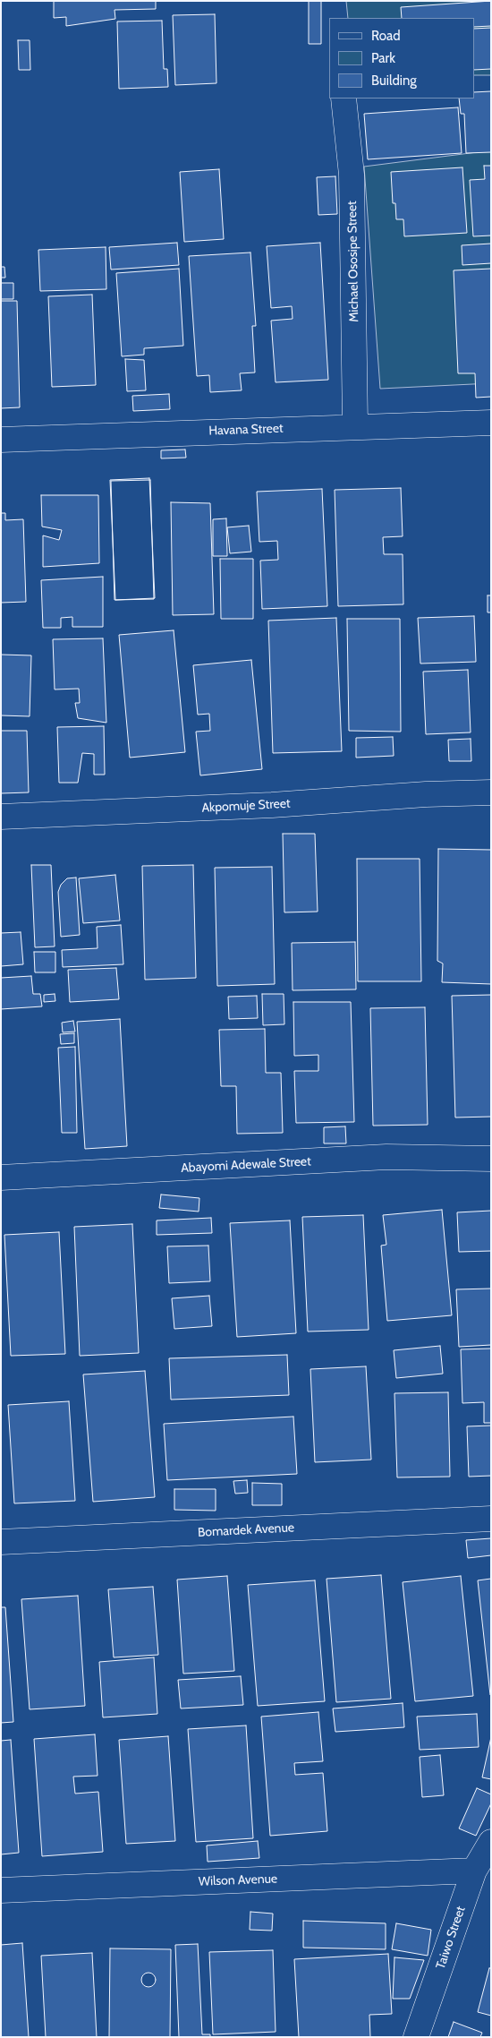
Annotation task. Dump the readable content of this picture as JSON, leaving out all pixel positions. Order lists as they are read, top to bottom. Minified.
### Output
{"streets":{"street":["Michael Ososipe Street","Havana Street","Akpomuje Street","Abayomi Adewale Street","Bomardek Avenue","Wilson Avenue","Taiwo Street"]},"crossings":[["Michael Ososipe Street","Havana Street"],["Wilson Avenue","Taiwo Street"]],"legend":["Road","Park","Building"]}
